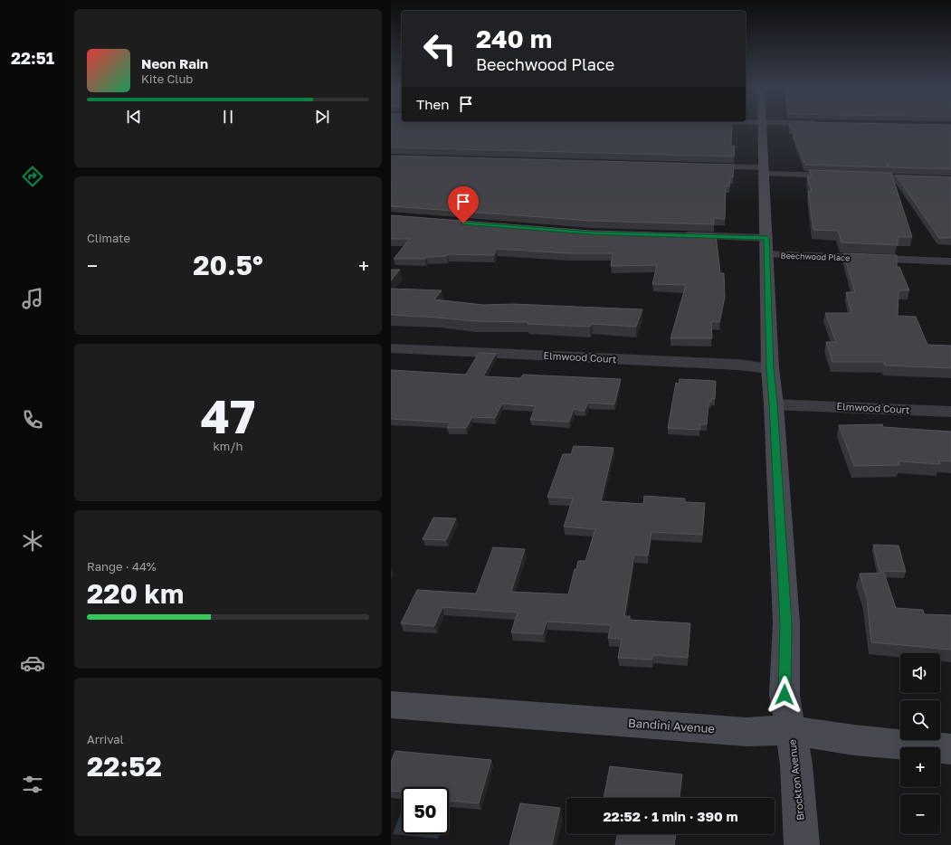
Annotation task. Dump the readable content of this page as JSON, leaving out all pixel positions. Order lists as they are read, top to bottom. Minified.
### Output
{"streets":{"main road":["Bandini Avenue","Brockton Avenue"],"street":["Beechwood Place","Elmwood Court"]},"crossings":[["Beechwood Place","Brockton Avenue"],["Elmwood Court","Brockton Avenue"],["Bandini Avenue","Brockton Avenue"]],"page":{"tabs":"22:51","turn":["240 m","Beechwood Place"],"song":["Neon Rain","Kite Club"],"then":"Then","tile":["Climate",["47","km/h"],["Range · 44%","220 km"],["Arrival","22:52"]],"heat":["−","20.5°","+"],"map_buttons":["+","−"],"limit":"50","trip":"22:52 · 1 min · 390 m"}}
